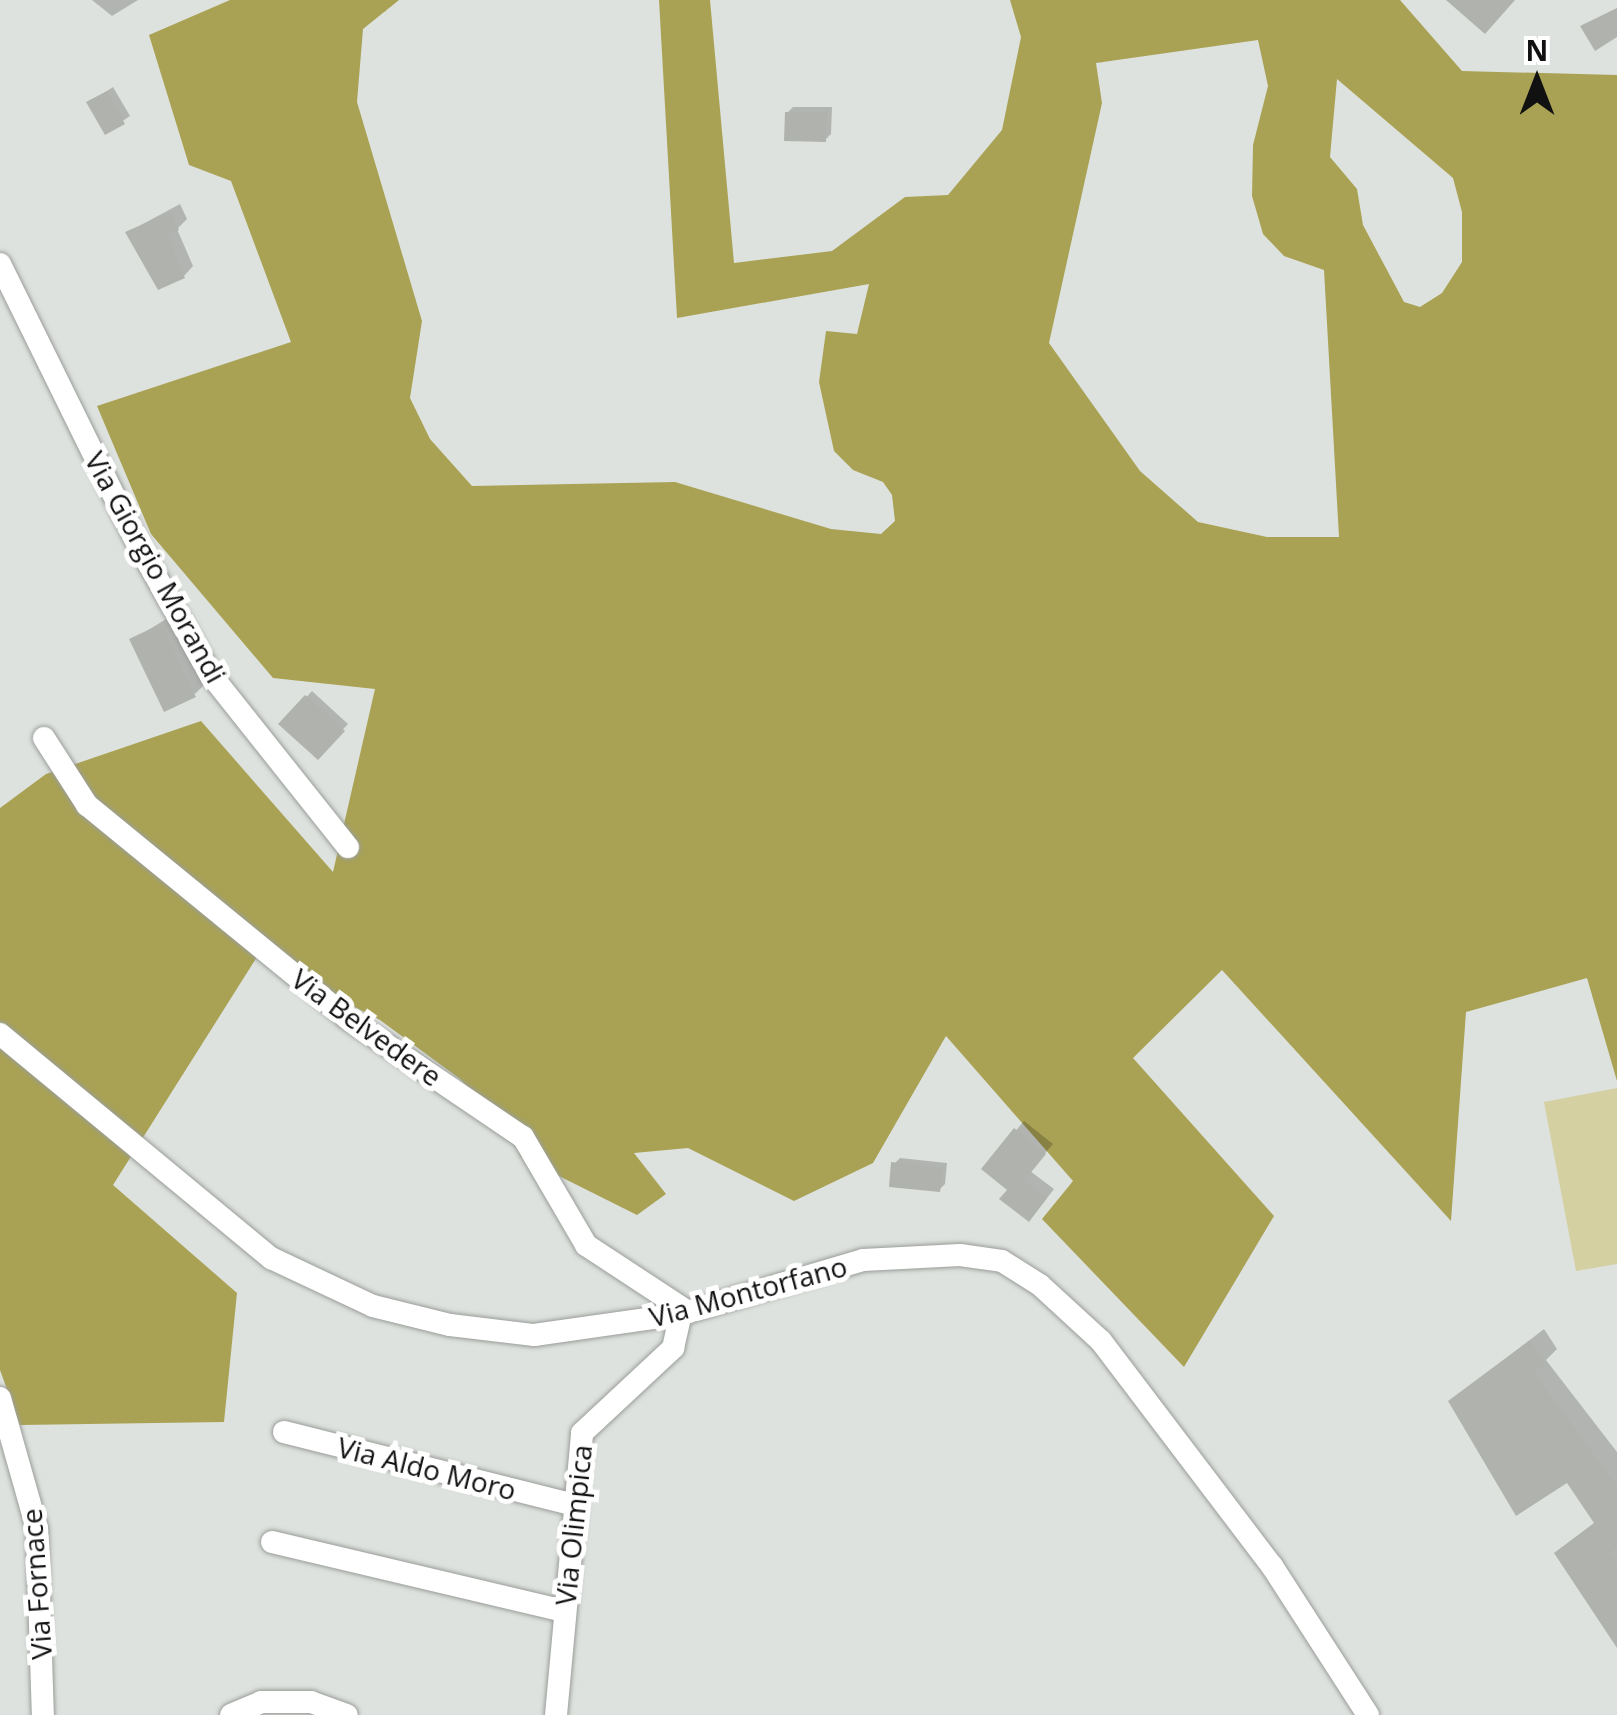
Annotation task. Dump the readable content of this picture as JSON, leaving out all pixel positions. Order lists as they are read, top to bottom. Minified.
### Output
{"streets":{"street":["Via Giorgio Morandi","Via Belvedere","Via Montorfano","Via Aldo Moro","Via Olimpica","Via Fornace"]},"crossings":[["Via Belvedere","Via Montorfano"],["Via Belvedere","Via Olimpica"],["Via Montorfano","Via Olimpica"],["Via Aldo Moro","Via Olimpica"]],"north":"top"}
